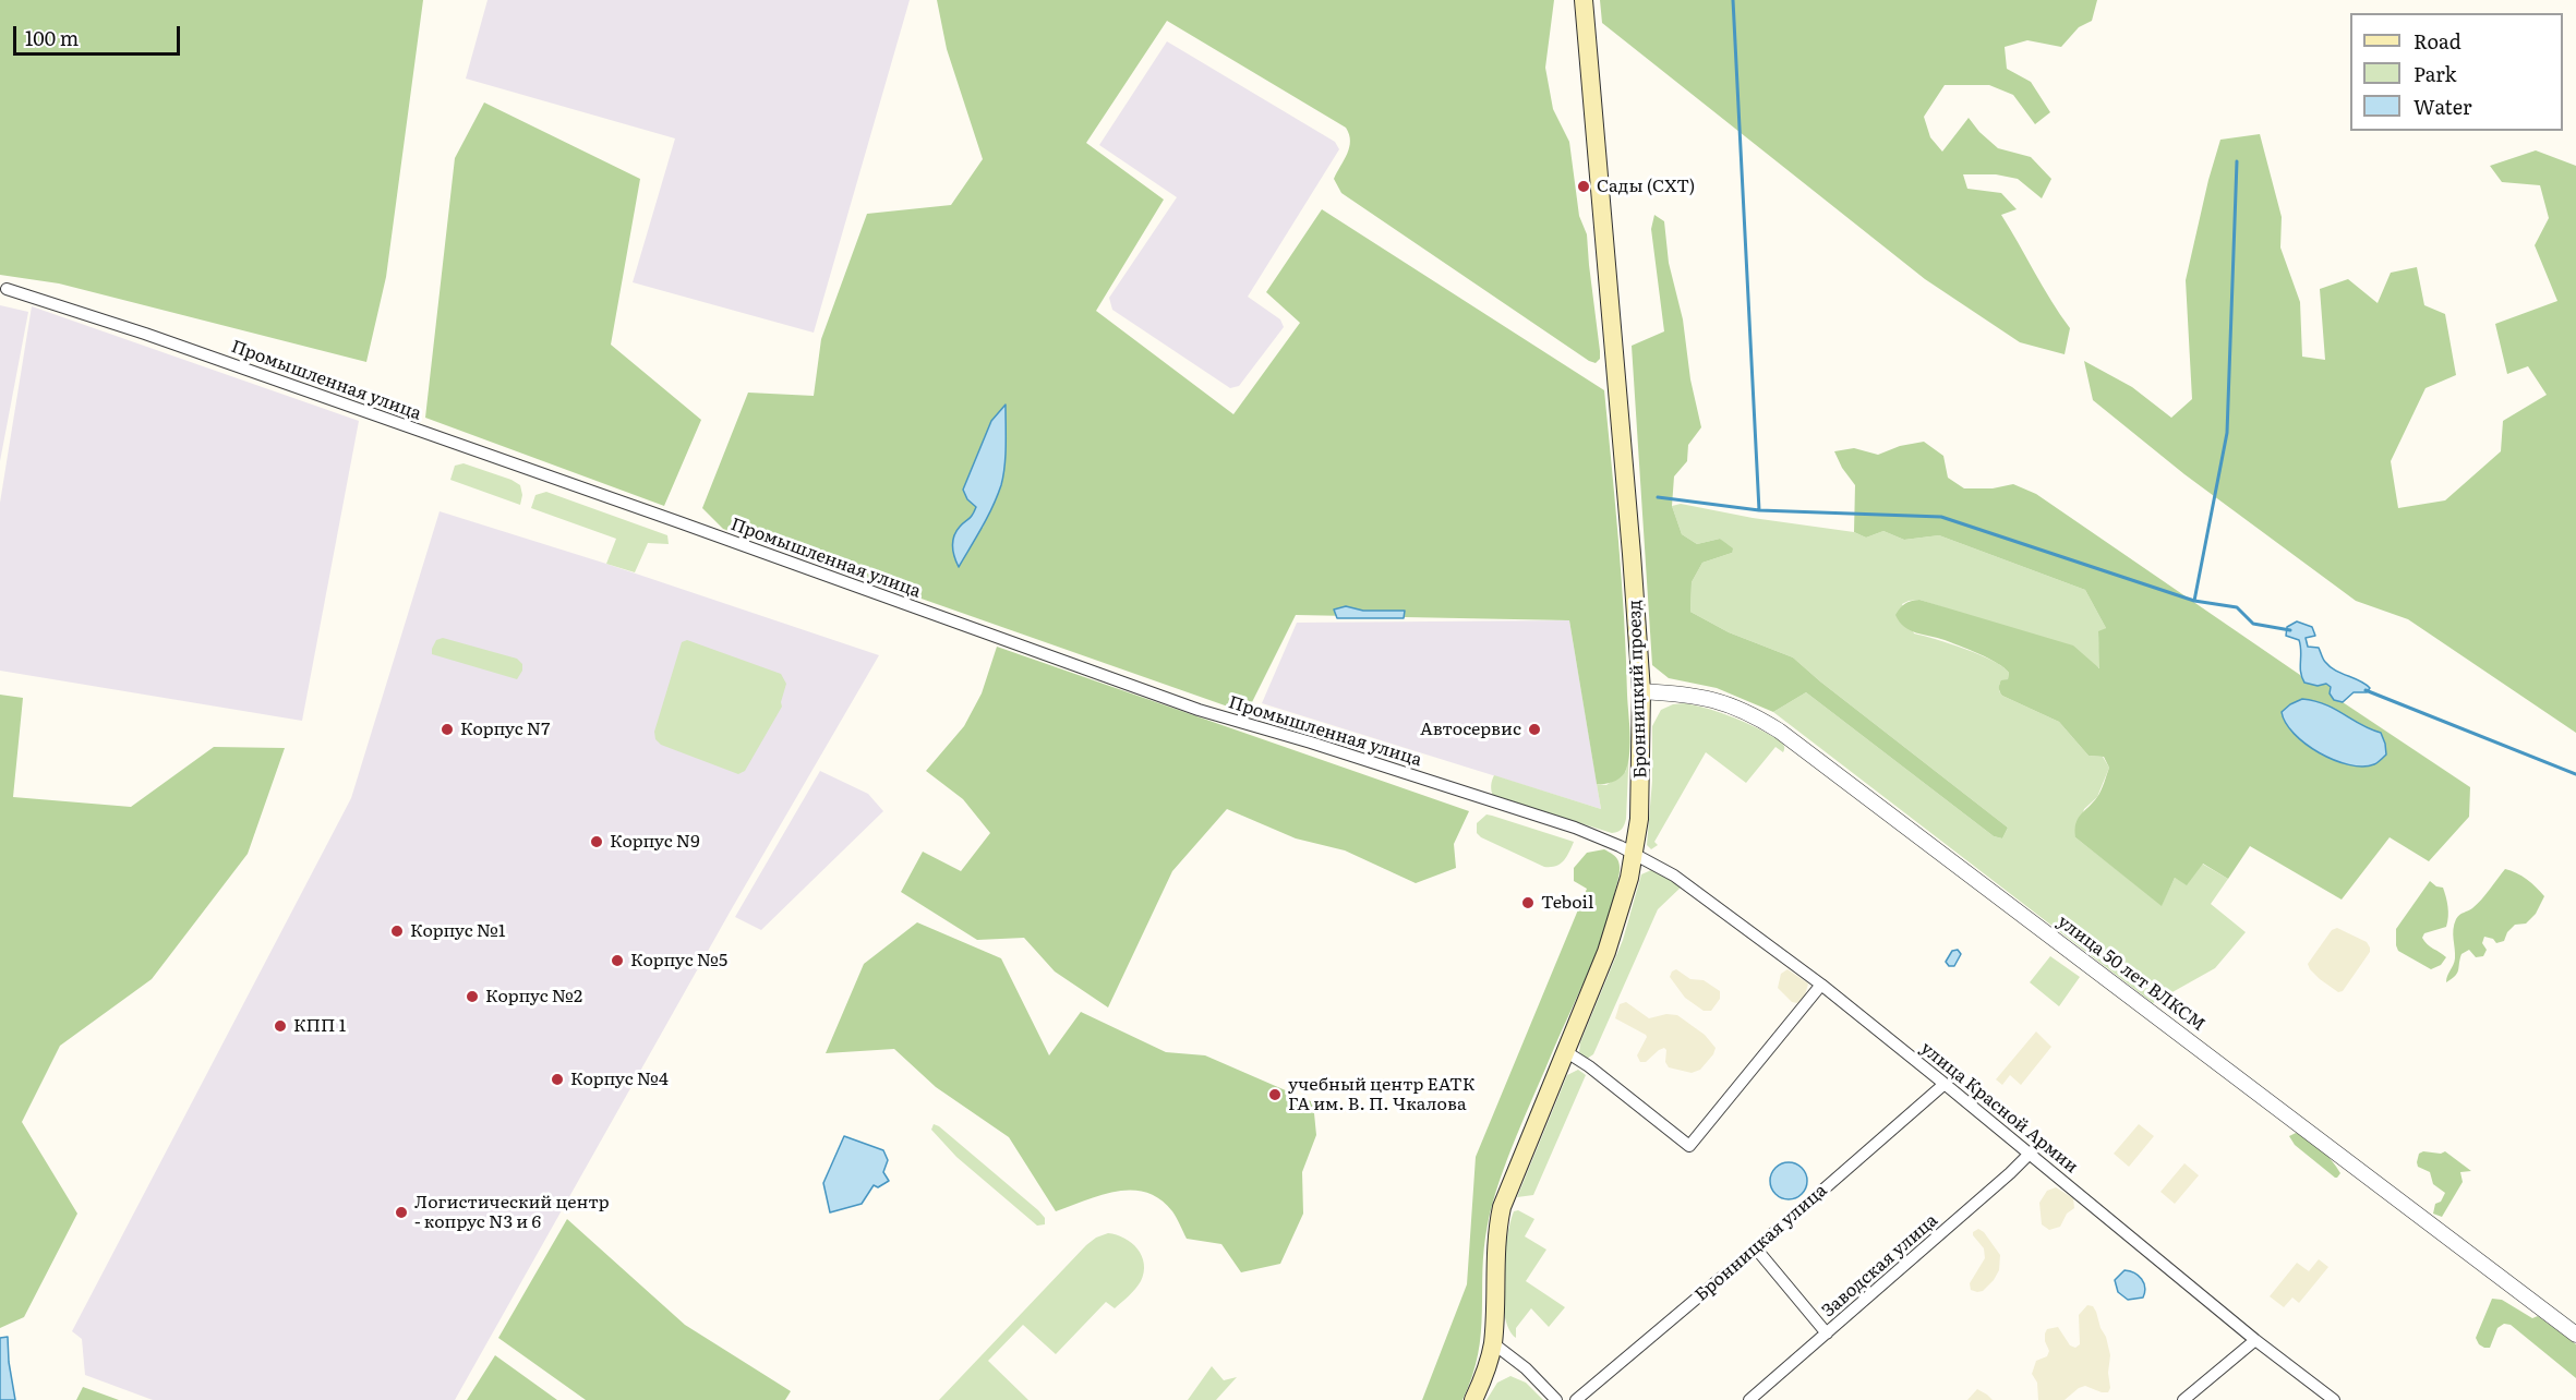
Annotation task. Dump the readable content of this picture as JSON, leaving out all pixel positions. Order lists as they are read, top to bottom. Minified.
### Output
{"streets":{"main road":["Бронницкий проезд"],"street":["Промышленная улица","улица 50 лет ВЛКСМ","улица Красной Армии","Бронницкая улица","Заводская улица"]},"crossings":[["Промышленная улица","Бронницкий проезд"],["Промышленная улица","улица Красной Армии"],["Бронницкий проезд","улица 50 лет ВЛКСМ"],["Бронницкий проезд","улица Красной Армии"],["улица Красной Армии","Бронницкая улица"],["улица Красной Армии","Заводская улица"]],"places":["Сады (СХТ)","Корпус N7","Автосервис","Корпус N9","Teboil","Корпус №1","Корпус №5","Корпус №2","КПП 1","Корпус №4","учебный центр ЕАТК ГА им. В. П. Чкалова","Логистический центр - копрус N3 и 6"],"legend":["Road","Park","Water"],"scale_bar":"100 m"}
